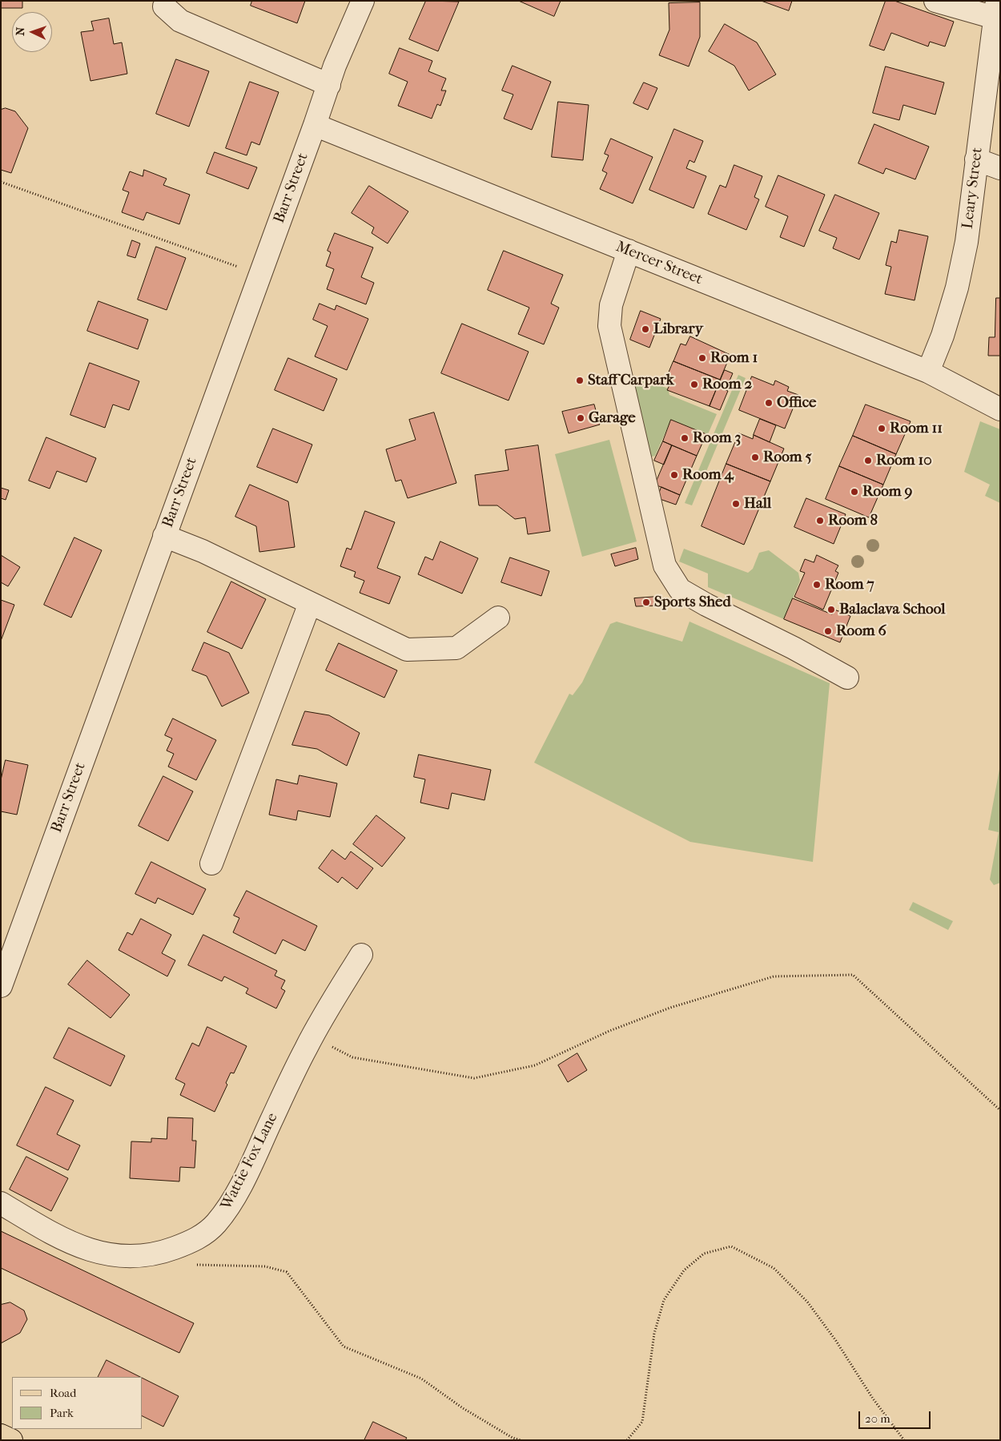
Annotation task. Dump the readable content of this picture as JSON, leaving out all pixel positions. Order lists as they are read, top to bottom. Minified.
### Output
{"streets":{"street":["Barr Street","Leary Street","Mercer Street","Wattie Fox Lane"]},"crossings":[["Barr Street","Mercer Street"],["Leary Street","Mercer Street"]],"places":["Library","Room 1","Staff Carpark","Room 2","Office","Garage","Room 11","Room 3","Room 5","Room 10","Room 4","Room 9","Hall","Room 8","Room 7","Sports Shed","Balaclava School","Room 6"],"legend":["Road","Park"],"scale_bar":"20 m","north":"left"}
